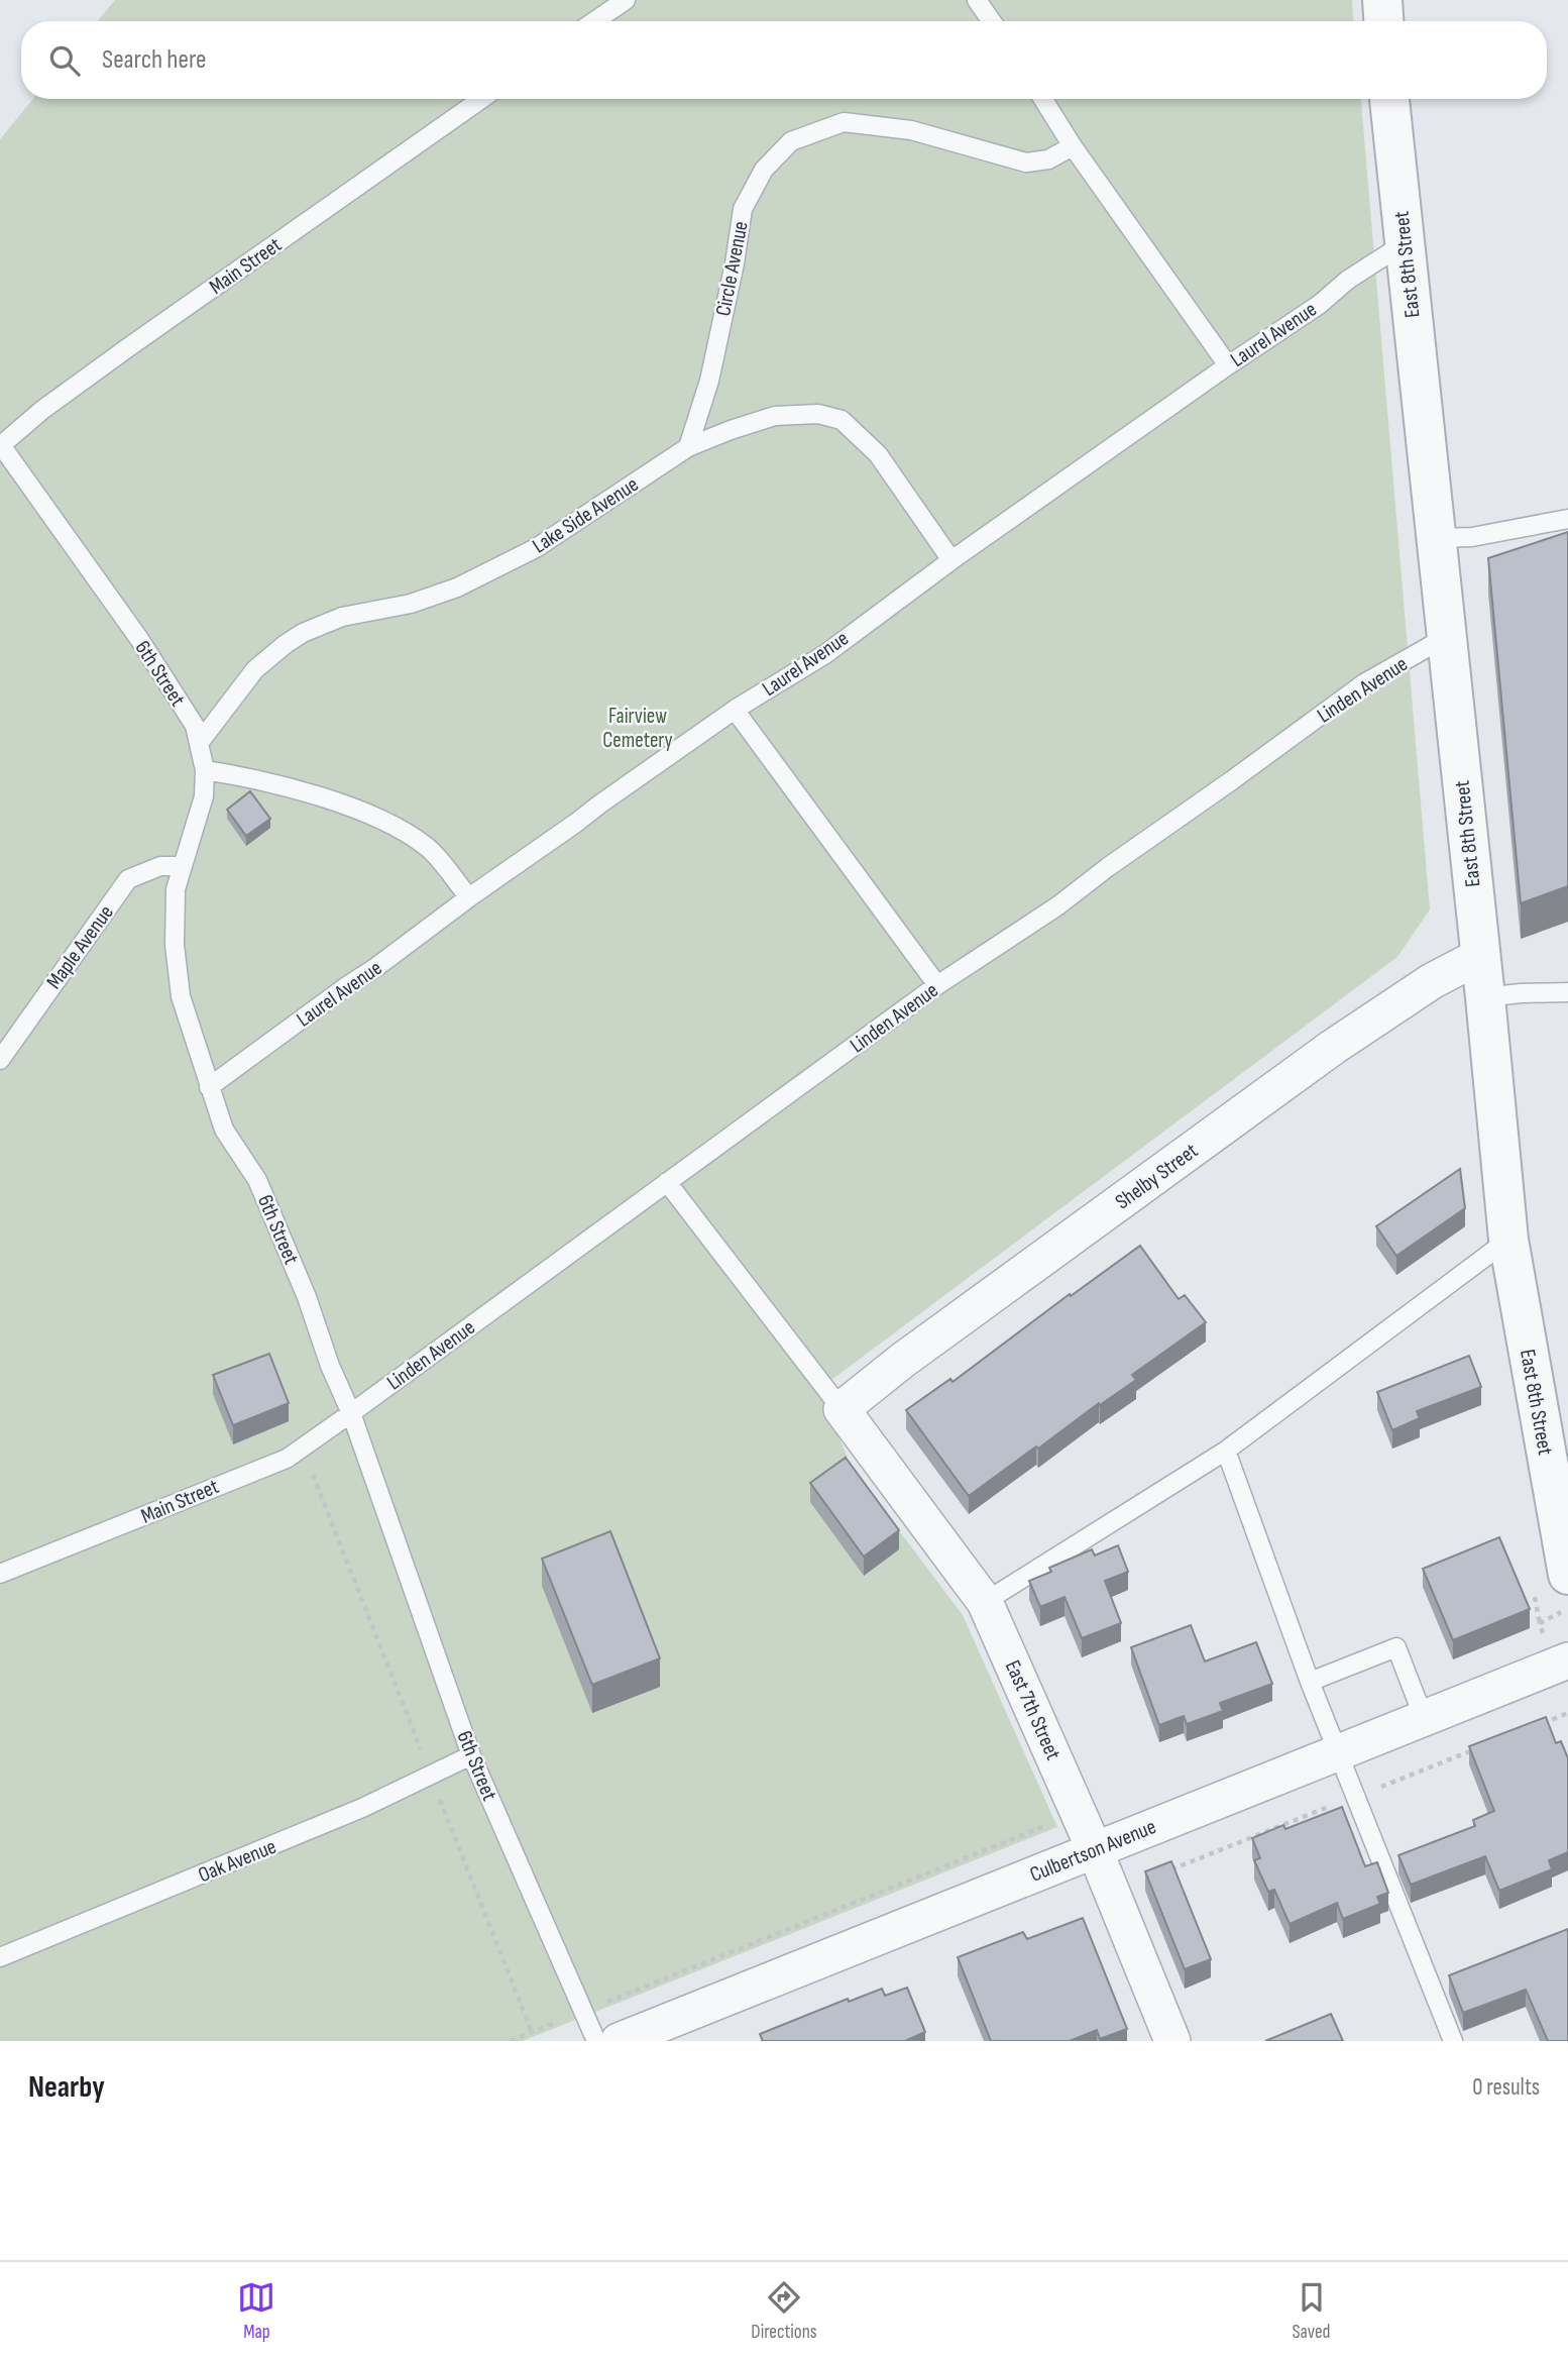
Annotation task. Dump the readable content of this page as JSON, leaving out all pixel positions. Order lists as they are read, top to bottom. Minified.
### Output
{"streets":{"street":["East 8th Street","Shelby Street","East 7th Street","Culbertson Avenue"],"lane":["Main Street","Circle Avenue","Laurel Avenue","Lake Side Avenue","6th Street","Linden Avenue","Maple Avenue","Oak Avenue"]},"crossings":[["East 8th Street","Laurel Avenue"],["East 8th Street","Linden Avenue"],["East 8th Street","Shelby Street"],["Main Street","6th Street"],["Main Street","Linden Avenue"],["Circle Avenue","Lake Side Avenue"],["Laurel Avenue","Lake Side Avenue"],["Laurel Avenue","6th Street"],["Lake Side Avenue","6th Street"],["6th Street","Linden Avenue"],["6th Street","Maple Avenue"],["6th Street","Oak Avenue"],["Shelby Street","East 7th Street"],["East 7th Street","Culbertson Avenue"]],"parks":["Fairview Cemetery"],"page":{"search":"Search here","heading":["Nearby","0 results"],"nav":["Map","Directions","Saved"]}}
